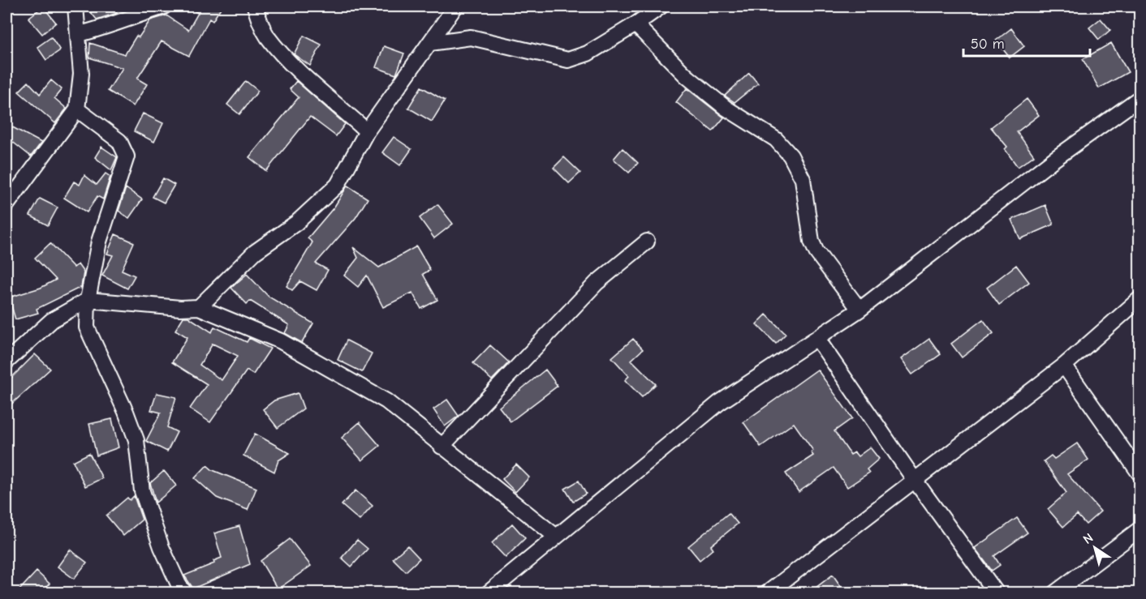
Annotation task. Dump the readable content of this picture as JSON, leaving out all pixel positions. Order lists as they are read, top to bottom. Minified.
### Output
{"scale_bar":"50 m","north":"top left"}
